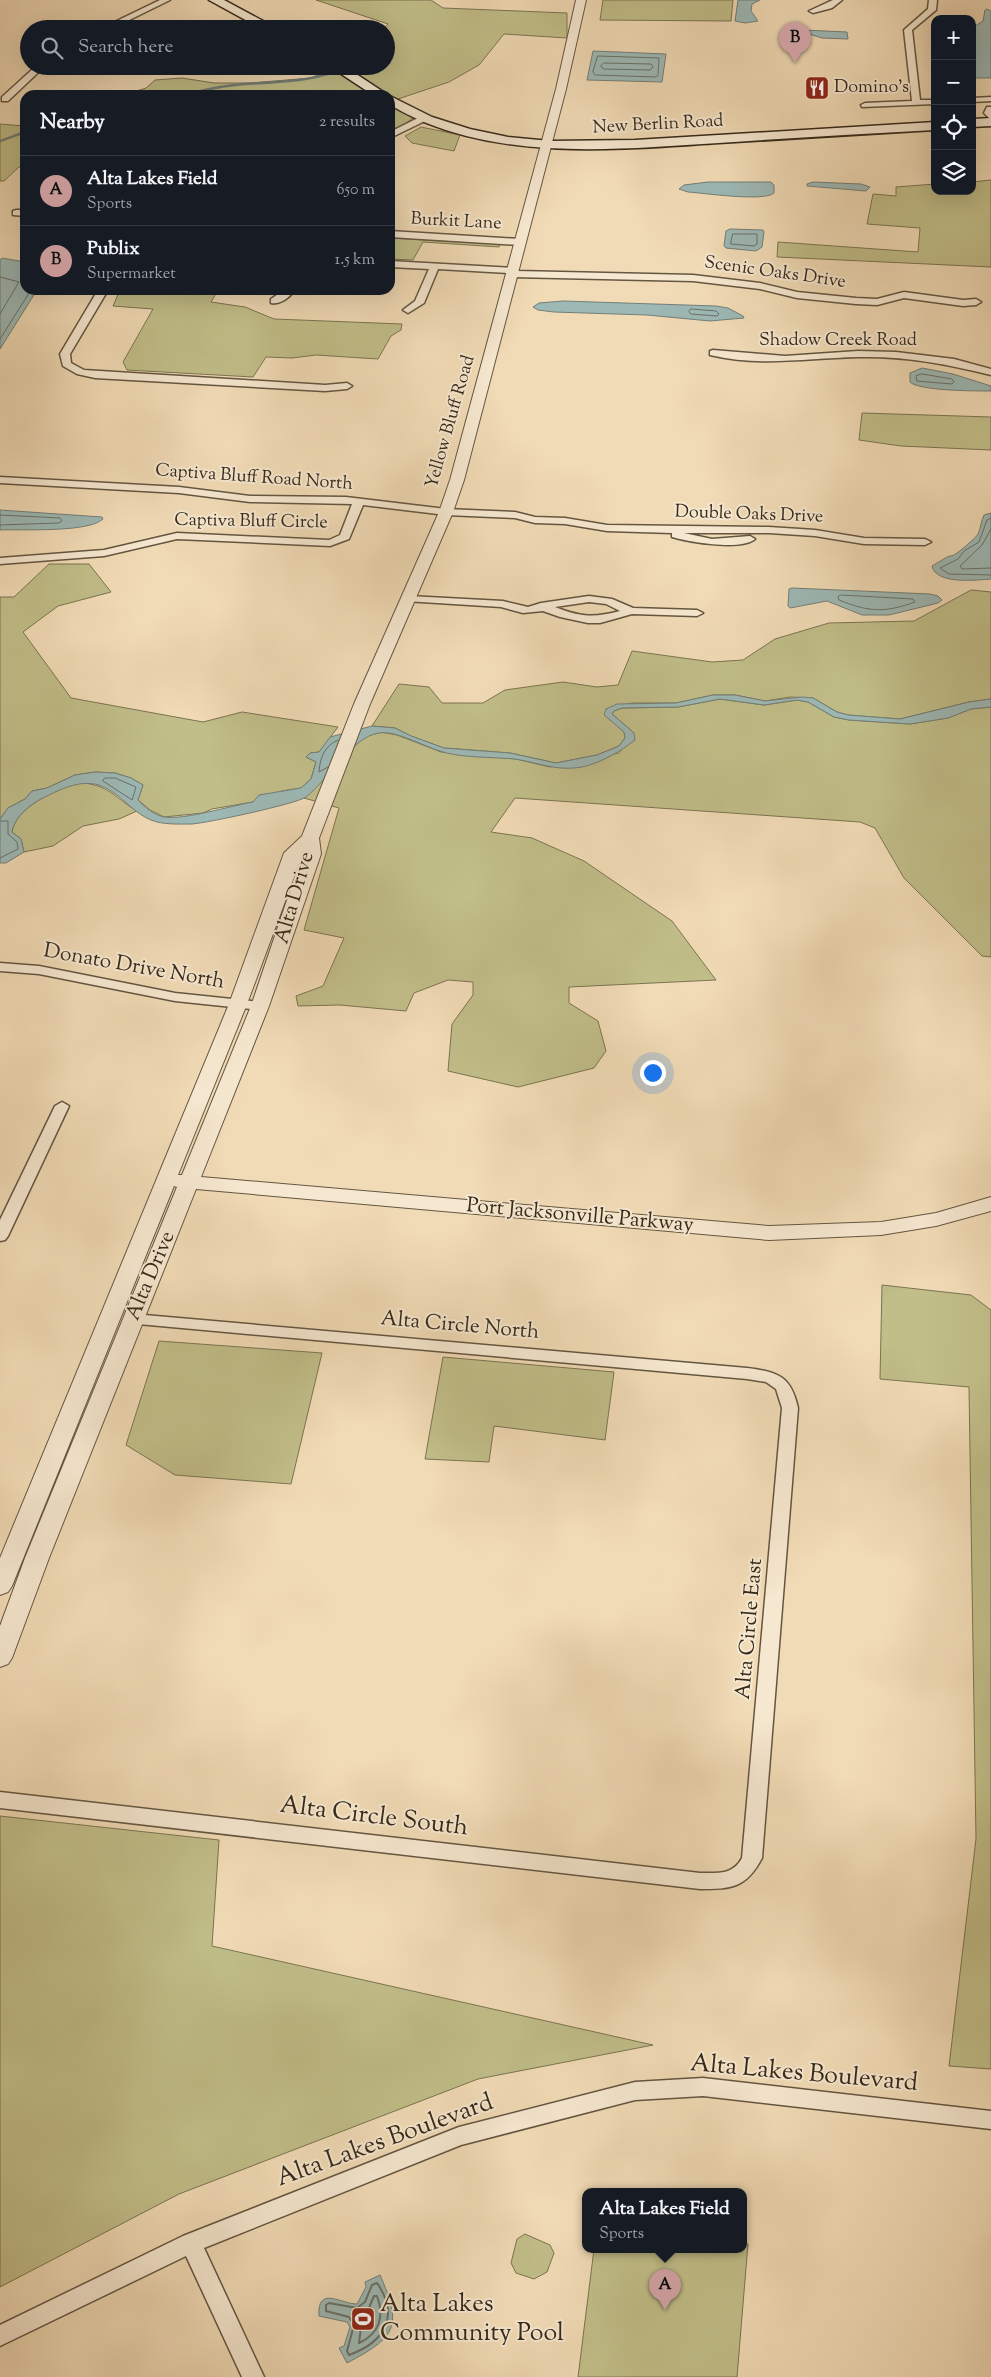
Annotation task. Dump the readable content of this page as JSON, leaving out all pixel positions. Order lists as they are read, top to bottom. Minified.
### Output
{"streets":{"main road":["New Berlin Road"],"street":["Burkit Lane","Scenic Oaks Drive","Shadow Creek Road","Yellow Bluff Road","Captiva Bluff Road North","Double Oaks Drive","Captiva Bluff Circle","Alta Drive","Donato Drive North","Port Jacksonville Parkway","Alta Circle North","Alta Circle East","Alta Circle South","Alta Lakes Boulevard"]},"crossings":[["New Berlin Road","Yellow Bluff Road"],["Burkit Lane","Yellow Bluff Road"],["Scenic Oaks Drive","Yellow Bluff Road"],["Yellow Bluff Road","Captiva Bluff Road North"],["Yellow Bluff Road","Double Oaks Drive"],["Yellow Bluff Road","Alta Drive"],["Captiva Bluff Road North","Double Oaks Drive"],["Captiva Bluff Road North","Captiva Bluff Circle"],["Alta Drive","Donato Drive North"],["Alta Drive","Port Jacksonville Parkway"],["Alta Drive","Alta Circle North"],["Alta Circle North","Alta Circle East"],["Alta Circle East","Alta Circle South"]],"places":{"restaurant":["Domino's"],"sports":["Alta Lakes Community Pool"]},"page":{"map_buttons":["+","−"],"search":"Search here","pins":["B","A"],"heading":["Nearby","2 results"],"list":[{"mark":"A","name":"Alta Lakes Field","note":"Sports","value":"650 m"},{"mark":"B","name":"Publix","note":"Supermarket","value":"1.5 km"}],"popup":["Alta Lakes Field","Sports"]}}
